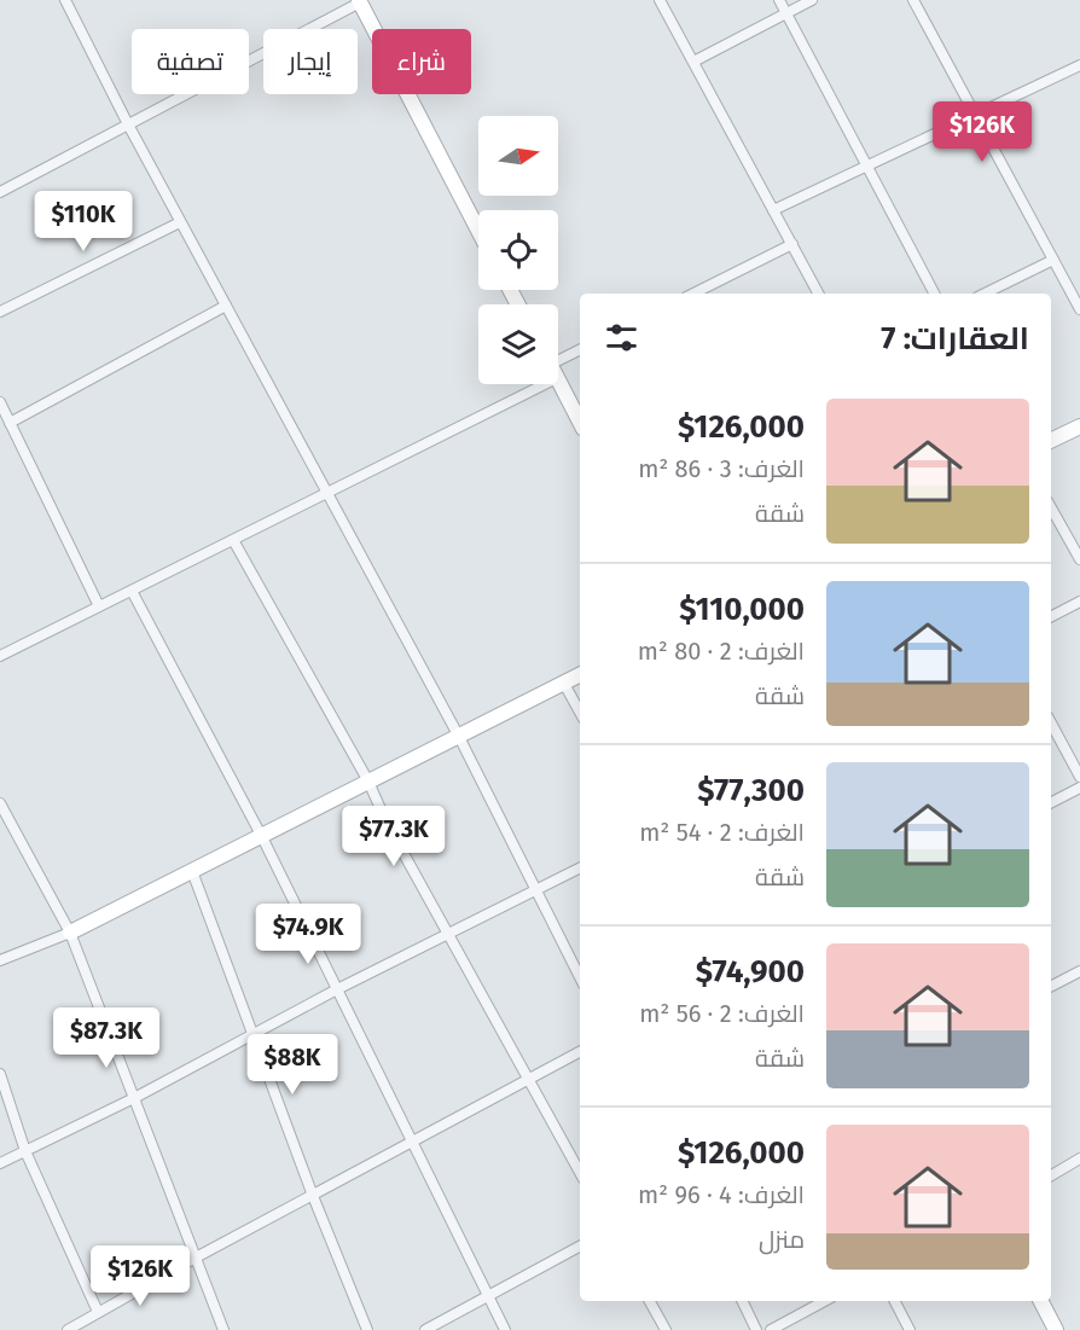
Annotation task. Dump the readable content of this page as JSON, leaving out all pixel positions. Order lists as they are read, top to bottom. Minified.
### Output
{"north":"right","page":{"chip":["شراء","إيجار","تصفية"],"price":["$126K","$110K","$77.3K","$74.9K","$87.3K","$88K","$126K"],"heading":"العقارات: 7","list":[{"name":"$126,000","note":"الغرف: 3 · 86 m² · شقة"},{"name":"$110,000","note":"الغرف: 2 · 80 m² · شقة"},{"name":"$77,300","note":"الغرف: 2 · 54 m² · شقة"},{"name":"$74,900","note":"الغرف: 2 · 56 m² · شقة"},{"name":"$126,000","note":"الغرف: 4 · 96 m² · منزل"}]}}
